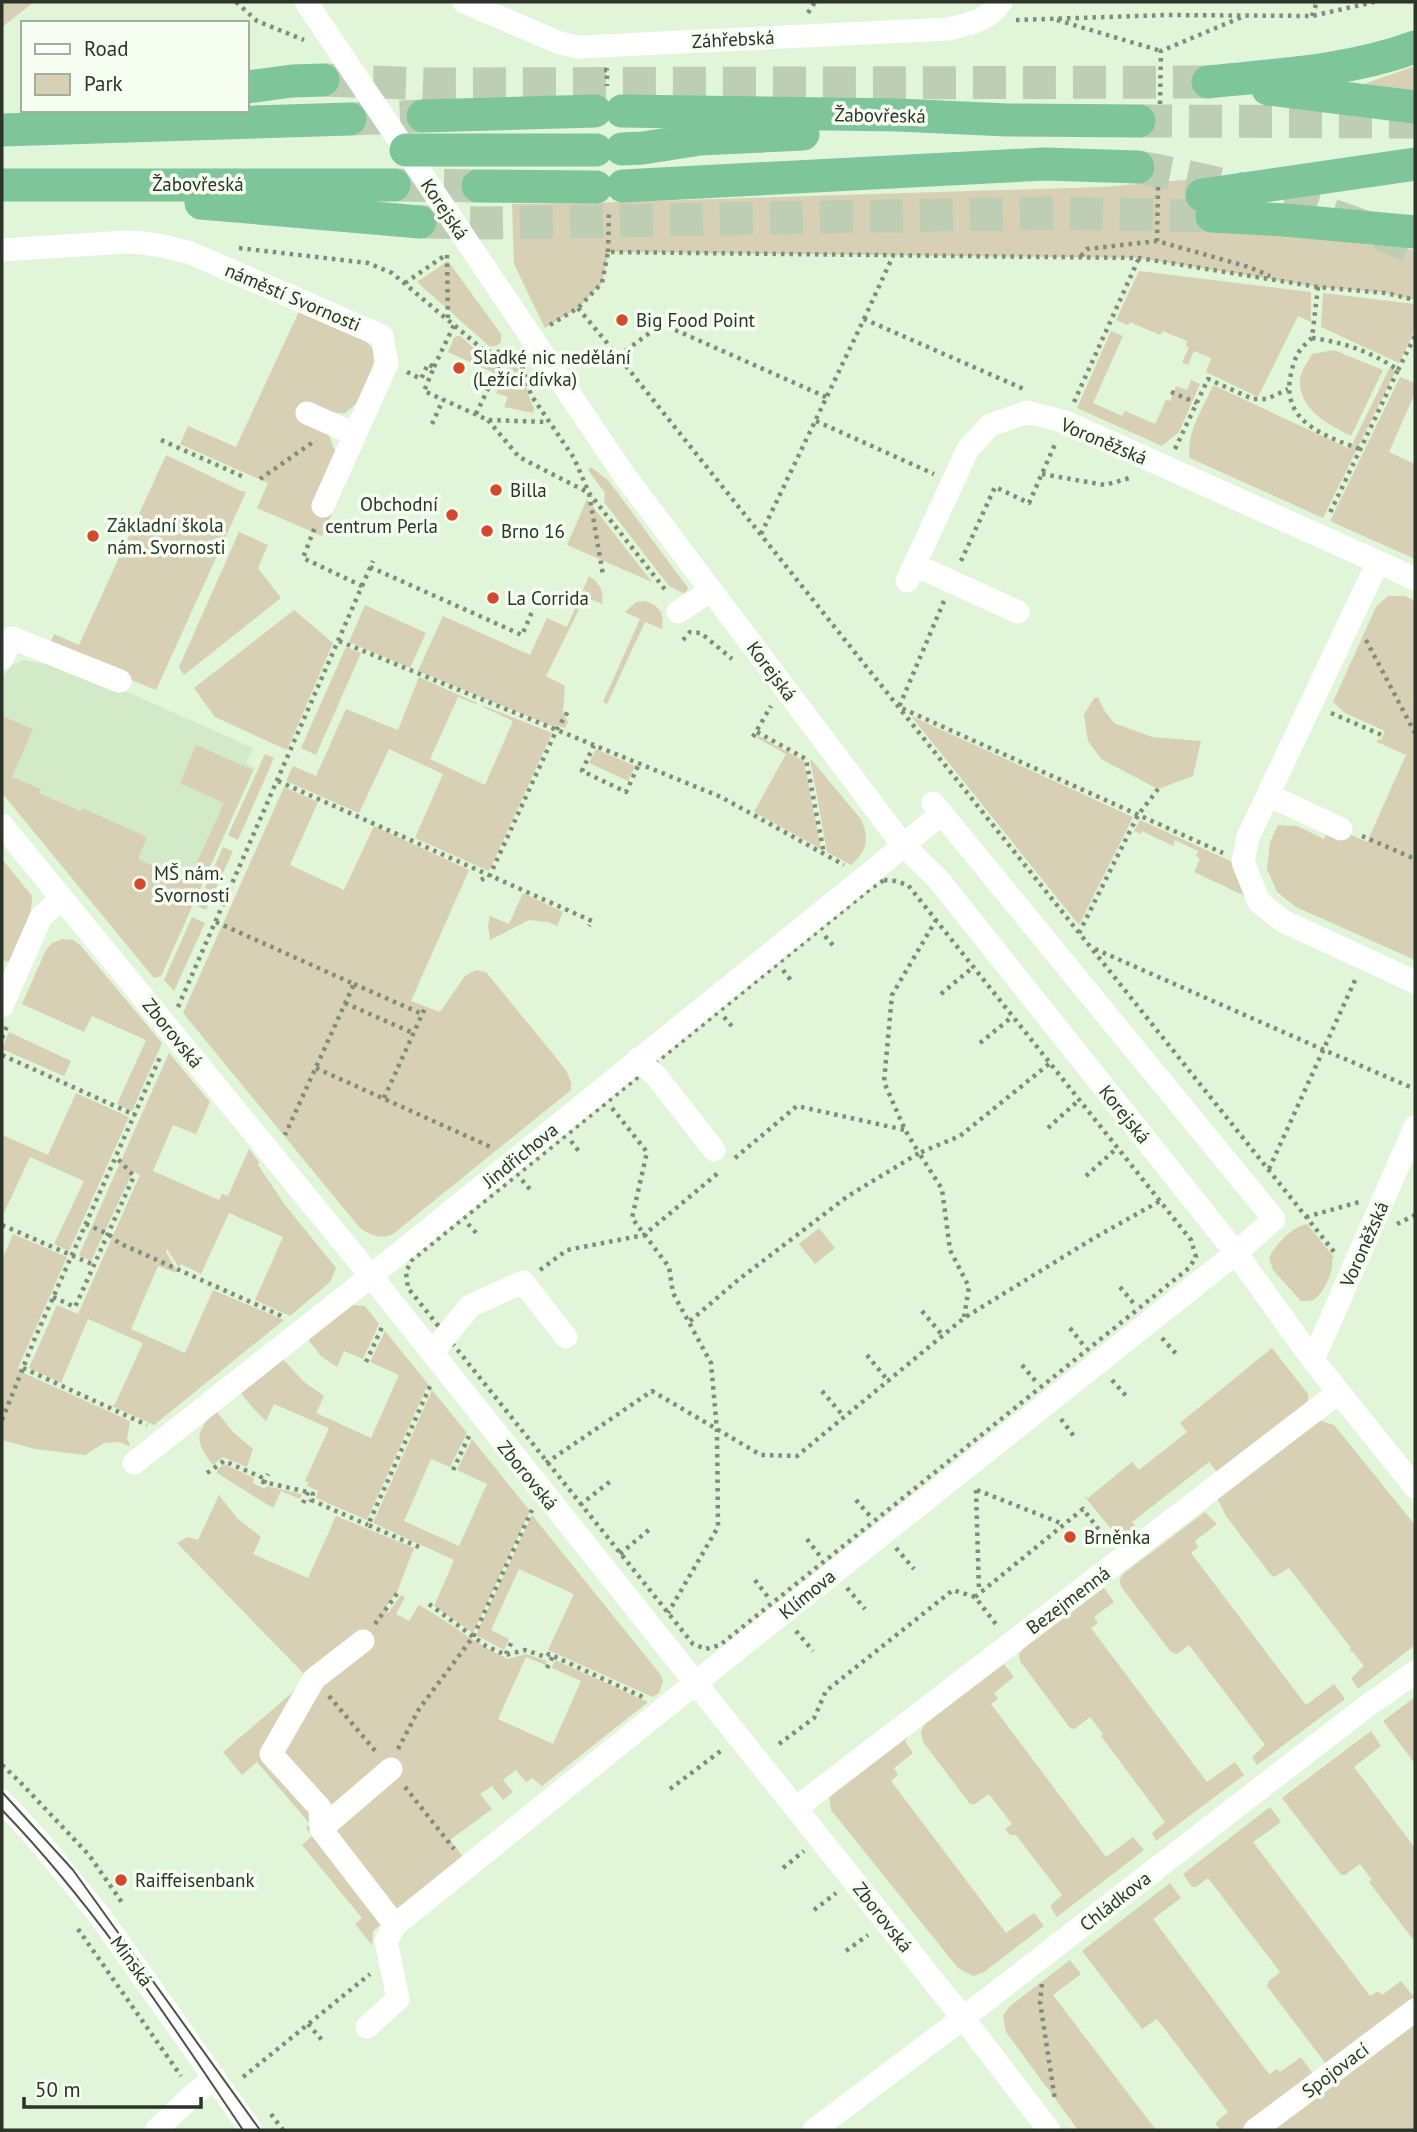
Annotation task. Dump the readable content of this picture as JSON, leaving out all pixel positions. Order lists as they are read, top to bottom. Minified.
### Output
{"streets":{"highway":["Žabovřeská"],"street":["Záhřebská","Korejská","náměstí Svornosti","Voroněžská","Zborovská","Jindřichova","Klímova","Bezejmenná","Chládkova","Minská","Spojovací"]},"crossings":[["Korejská","Voroněžská"],["Korejská","Jindřichova"],["Korejská","Klímova"],["Korejská","Bezejmenná"],["Zborovská","Jindřichova"],["Zborovská","Klímova"],["Zborovská","Bezejmenná"],["Zborovská","Chládkova"],["Jindřichova","Klímova"]],"places":["Big Food Point","Sladké nic nedělání (Ležící dívka)","Billa","Obchodní centrum Perla","Brno 16","Základní škola nám. Svornosti","La Corrida","MŠ nám. Svornosti","Brněnka","Raiffeisenbank"],"legend":["Road","Park"],"scale_bar":"50 m"}
